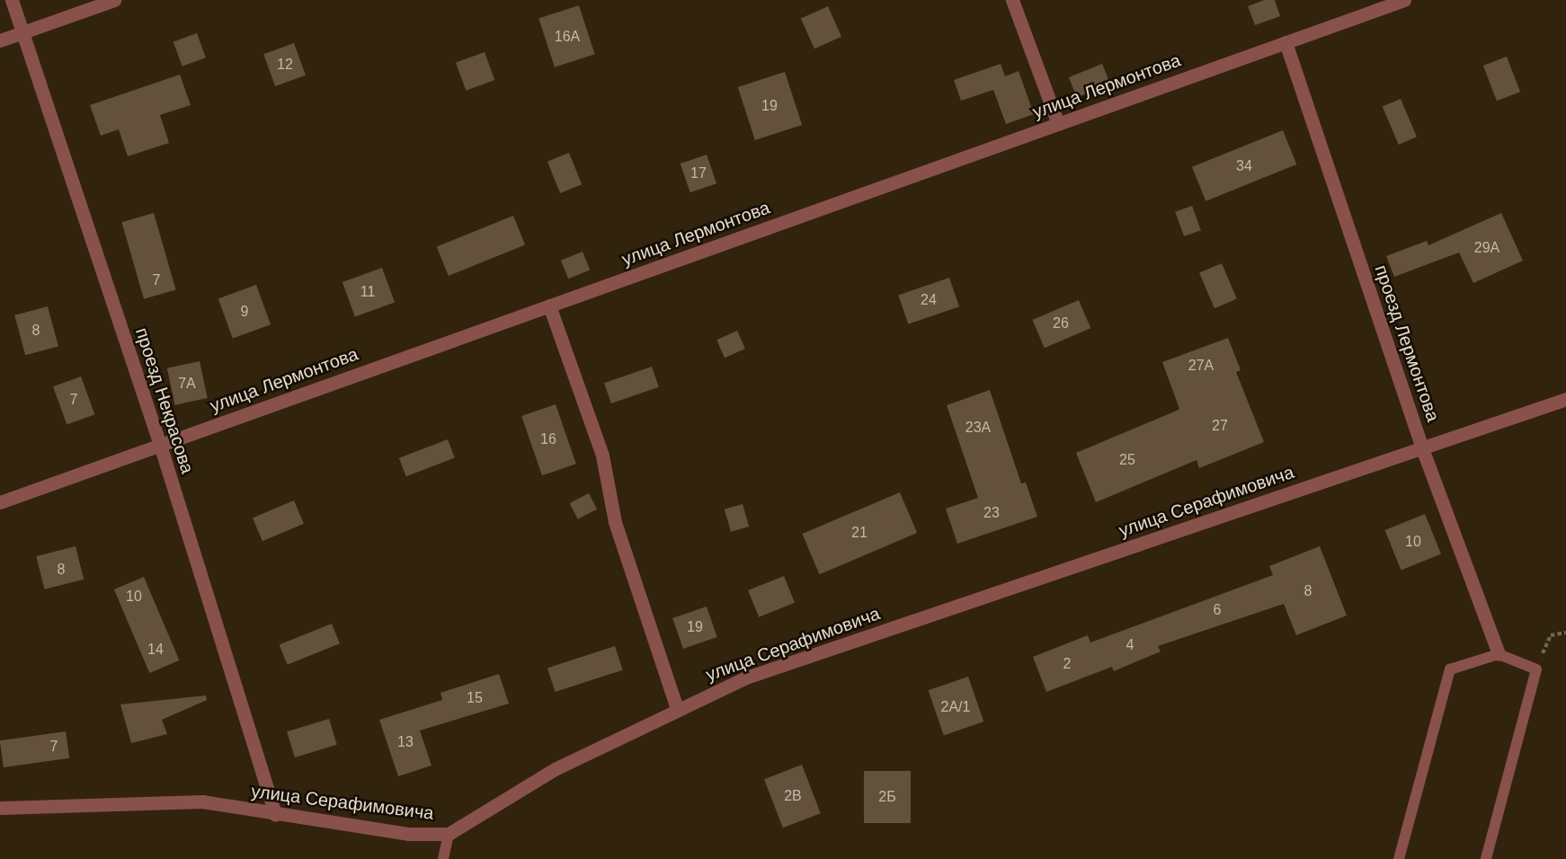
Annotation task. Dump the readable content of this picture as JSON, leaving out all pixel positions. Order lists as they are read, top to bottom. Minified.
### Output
{"streets":{"street":["улица Лермонтова","проезд Лермонтова","проезд Некрасова","улица Серафимовича"]},"crossings":[["улица Лермонтова","проезд Лермонтова"],["улица Лермонтова","проезд Некрасова"],["проезд Лермонтова","улица Серафимовича"],["проезд Некрасова","улица Серафимовича"]],"house_numbers":["16А","12","19","34","17","29А","7","11","24","9","26","8","27А","7А","7","27","23А","16","25","23","21","10","8","8","10","6","19","4","14","2","15","2А/1","13","7","2В","2Б"]}
